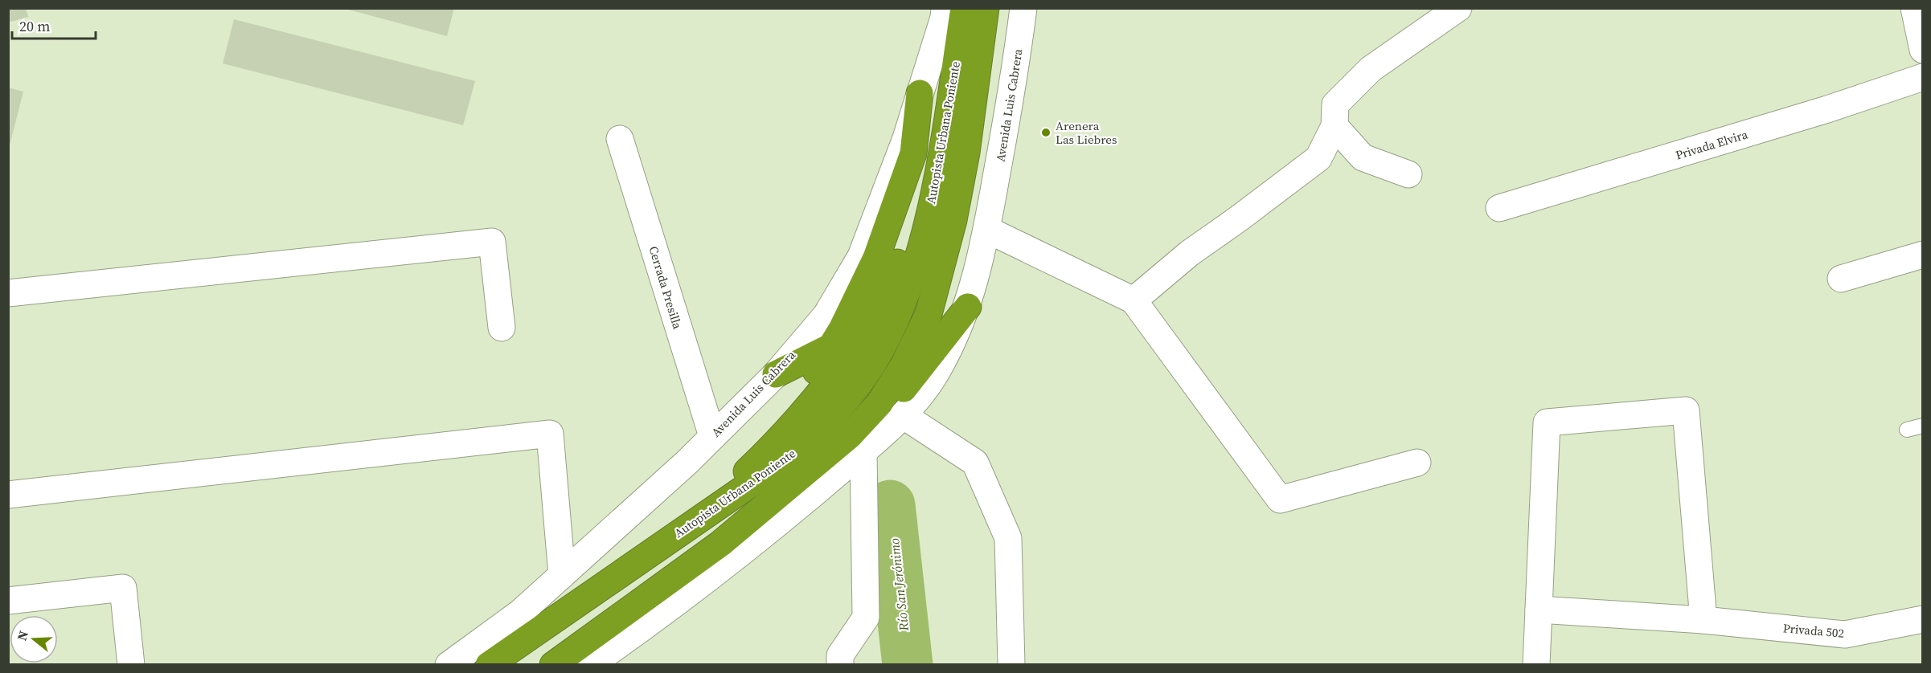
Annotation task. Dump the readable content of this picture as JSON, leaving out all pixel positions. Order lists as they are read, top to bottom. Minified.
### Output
{"streets":{"highway":["Autopista Urbana Poniente"],"street":["Avenida Luis Cabrera","Privada Elvira","Cerrada Presilla","Privada 502"]},"crossings":[["Avenida Luis Cabrera","Autopista Urbana Poniente"],["Avenida Luis Cabrera","Cerrada Presilla"]],"water":["Río San Jerónimo"],"places":["Arenera Las Liebres"],"scale_bar":"20 m","north":"left"}
